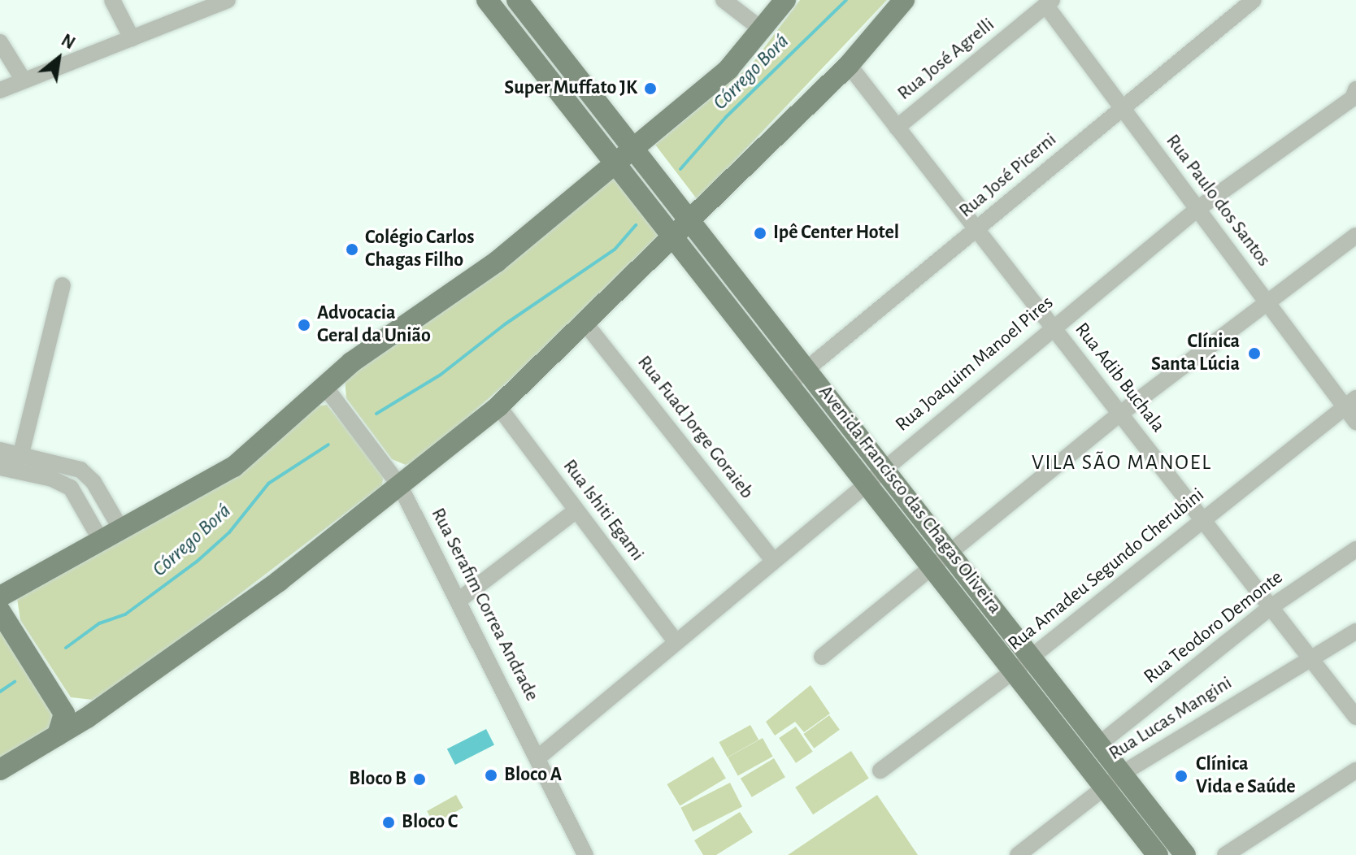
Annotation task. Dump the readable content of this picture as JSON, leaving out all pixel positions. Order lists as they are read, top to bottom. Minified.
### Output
{"streets":{"main road":["Avenida Francisco das Chagas Oliveira"],"street":["Rua José Agrelli","Rua José Picerni","Rua Paulo dos Santos","Rua Joaquim Manoel Pires","Rua Adib Buchala","Rua Fuad Jorge Goraieb","Rua Ishiti Egami","Rua Amadeu Segundo Cherubini","Rua Serafim Correa Andrade","Rua Teodoro Demonte","Rua Lucas Mangini"]},"crossings":[["Rua José Agrelli","Rua Paulo dos Santos"],["Rua José Agrelli","Rua Adib Buchala"],["Rua José Picerni","Rua Paulo dos Santos"],["Rua José Picerni","Rua Adib Buchala"],["Rua José Picerni","Avenida Francisco das Chagas Oliveira"],["Rua Paulo dos Santos","Rua Joaquim Manoel Pires"],["Rua Paulo dos Santos","Rua Amadeu Segundo Cherubini"],["Rua Joaquim Manoel Pires","Rua Adib Buchala"],["Rua Joaquim Manoel Pires","Rua Fuad Jorge Goraieb"],["Rua Joaquim Manoel Pires","Avenida Francisco das Chagas Oliveira"],["Rua Joaquim Manoel Pires","Rua Ishiti Egami"],["Rua Joaquim Manoel Pires","Rua Serafim Correa Andrade"],["Rua Adib Buchala","Rua Amadeu Segundo Cherubini"],["Rua Adib Buchala","Rua Teodoro Demonte"],["Rua Adib Buchala","Rua Lucas Mangini"],["Avenida Francisco das Chagas Oliveira","Rua Amadeu Segundo Cherubini"],["Avenida Francisco das Chagas Oliveira","Rua Teodoro Demonte"],["Avenida Francisco das Chagas Oliveira","Rua Lucas Mangini"]],"districts":["VILA SÃO MANOEL"],"water":["Córrego Borá"],"places":["Super Muffato JK","Ipê Center Hotel","Colégio Carlos Chagas Filho","Advocacia Geral da União","Clínica Santa Lúcia","Bloco A","Clínica Vida e Saúde","Bloco B","Bloco C"],"north":"top right"}
